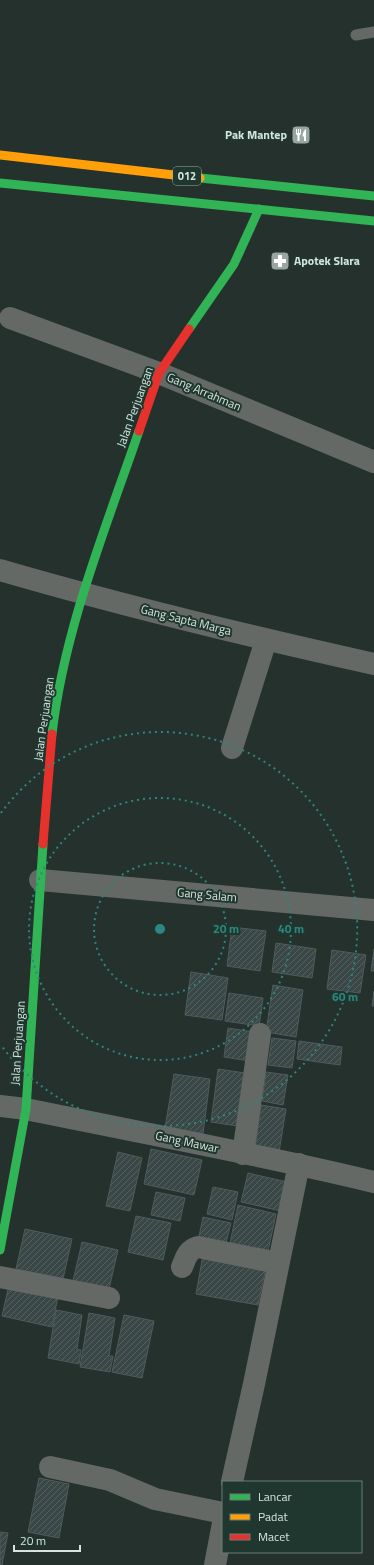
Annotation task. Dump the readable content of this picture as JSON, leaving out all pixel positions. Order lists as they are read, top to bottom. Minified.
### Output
{"streets":{"street":["012","Gang Arrahman","Jalan Perjuangan","Gang Sapta Marga","Gang Salam","Gang Mawar"]},"crossings":[["012","Jalan Perjuangan"],["Gang Arrahman","Jalan Perjuangan"],["Jalan Perjuangan","Gang Sapta Marga"],["Jalan Perjuangan","Gang Salam"],["Jalan Perjuangan","Gang Mawar"]],"places":{"restaurant":["Pak Mantep"],"pharmacy":["Apotek Slara"]},"legend":["Lancar","Padat","Macet"],"scale_bar":"20 m","rings":["20 m","40 m","60 m"]}
